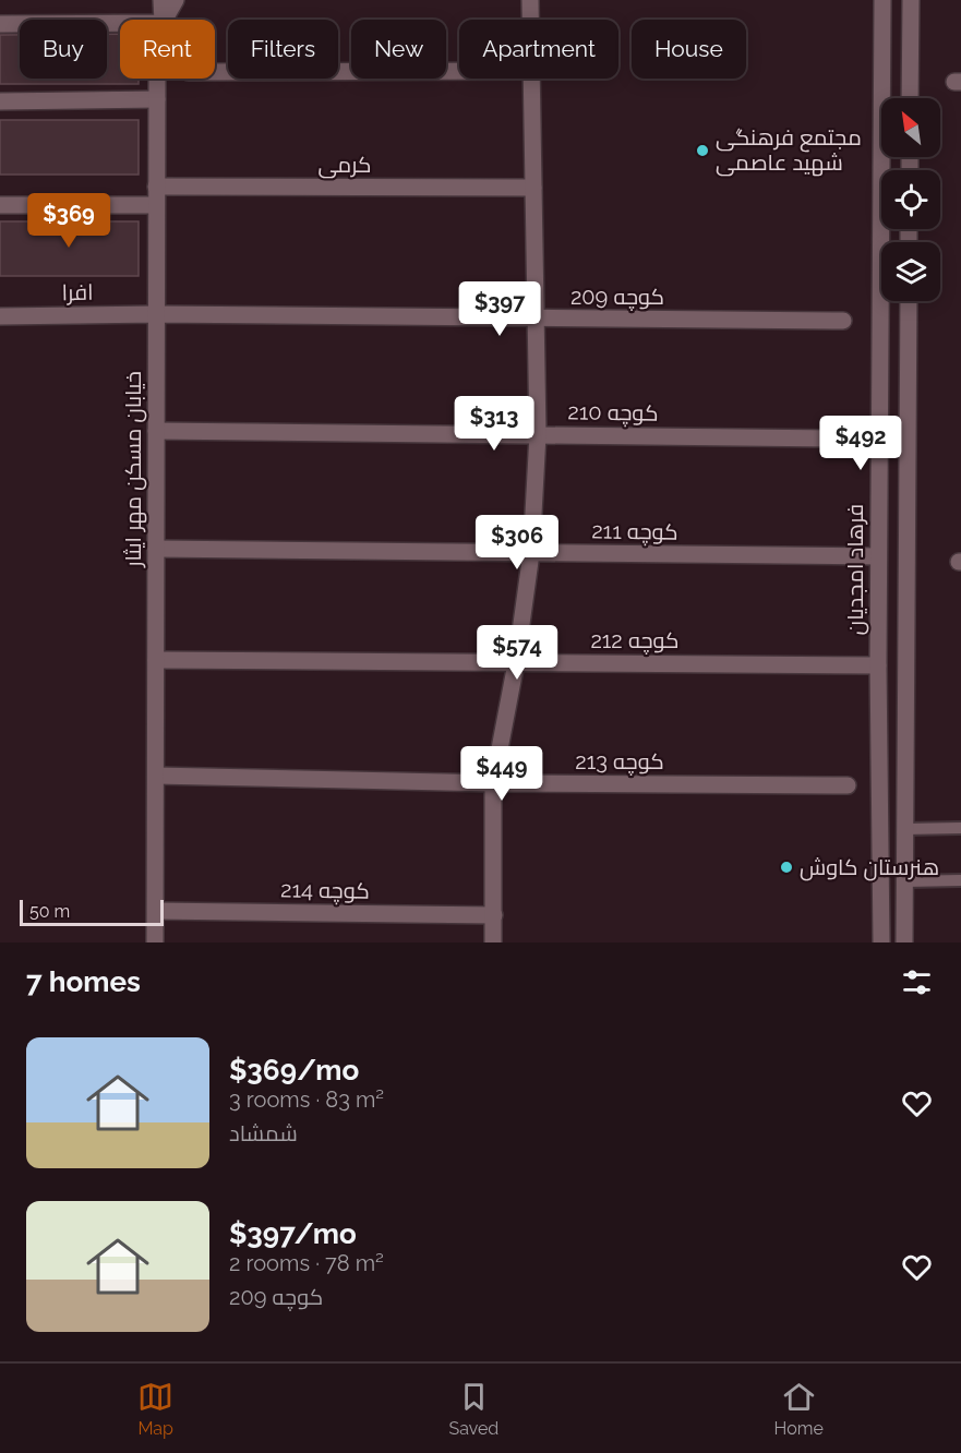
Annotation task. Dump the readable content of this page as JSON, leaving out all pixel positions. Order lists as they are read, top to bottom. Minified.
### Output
{"streets":{"street":["کرمی","افرا","کوچه 209","کوچه 210","خیابان مسکن مهر ایثار","کوچه 211","فرهاد امجدیان","کوچه 212","کوچه 213","کوچه 214"]},"crossings":[["کرمی","خیابان مسکن مهر ایثار"],["افرا","کوچه 209"],["افرا","خیابان مسکن مهر ایثار"],["کوچه 209","خیابان مسکن مهر ایثار"],["کوچه 210","خیابان مسکن مهر ایثار"],["خیابان مسکن مهر ایثار","کوچه 211"],["خیابان مسکن مهر ایثار","کوچه 212"],["خیابان مسکن مهر ایثار","کوچه 213"],["خیابان مسکن مهر ایثار","کوچه 214"],["کوچه 211","فرهاد امجدیان"],["فرهاد امجدیان","کوچه 212"]],"places":["مجتمع فرهنگی شهید عاصمی","هنرستان کاوش"],"scale_bar":"50 m","north":"top left","page":{"chip":["Buy","Rent","Filters","New","Apartment","House"],"price":["$369","$397","$313","$492","$306","$574","$449"],"scale":"50 m","heading":"7 homes","list":[{"name":"$369/mo","note":"3 rooms · 83 m² · شمشاد"},{"name":"$397/mo","note":"2 rooms · 78 m² · کوچه 209"}],"tabs":["Map","Saved","Home"]}}
